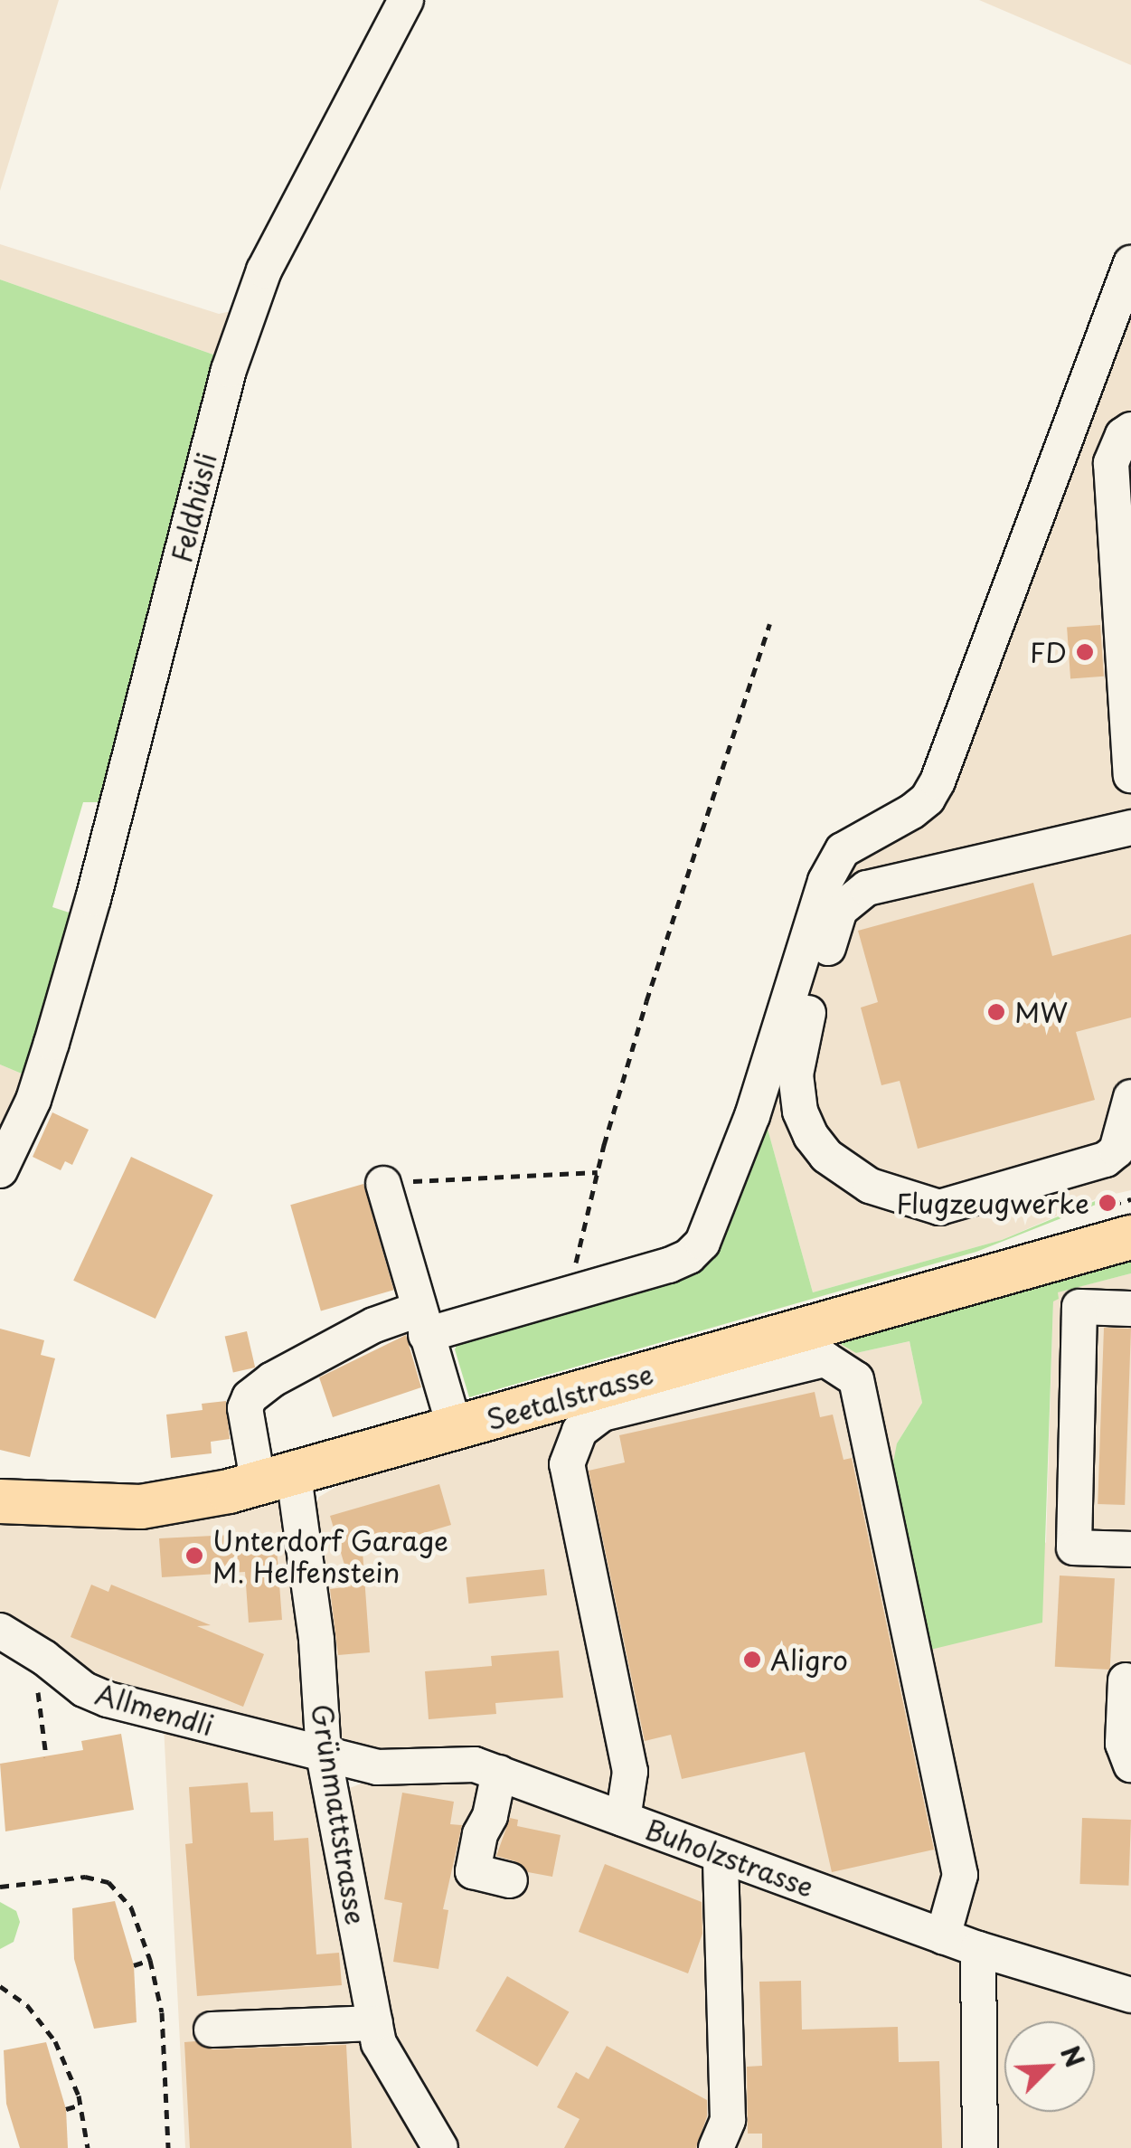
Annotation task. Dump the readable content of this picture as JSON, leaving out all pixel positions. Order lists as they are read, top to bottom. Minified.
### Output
{"streets":{"main road":["Seetalstrasse"],"street":["Feldhüsli","Allmendli","Grünmattstrasse","Buholzstrasse"]},"crossings":[["Seetalstrasse","Grünmattstrasse"],["Allmendli","Grünmattstrasse"],["Allmendli","Buholzstrasse"],["Grünmattstrasse","Buholzstrasse"]],"places":["FD","MW","Flugzeugwerke","Unterdorf Garage M. Helfenstein","Aligro"],"north":"top right"}
